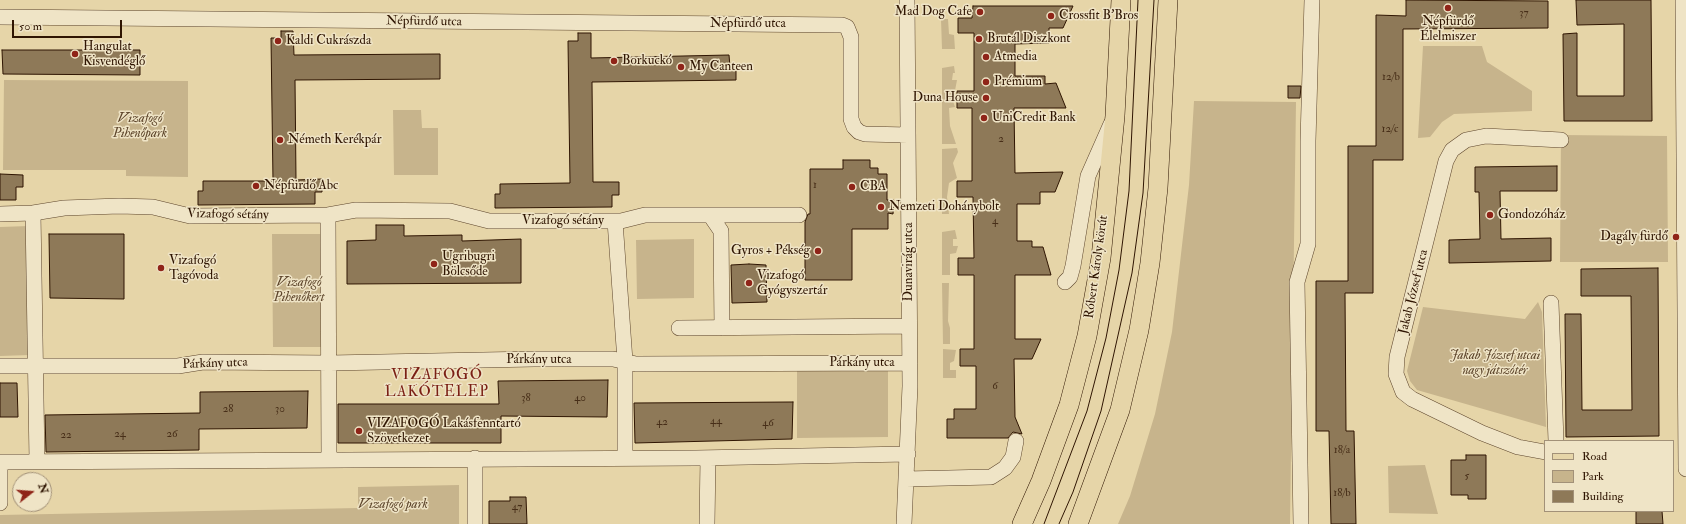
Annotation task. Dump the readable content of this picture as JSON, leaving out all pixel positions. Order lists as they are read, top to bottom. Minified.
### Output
{"streets":{"main road":["Róbert Károly körút"],"street":["Népfürdő utca","Vizafogó sétány","Dunavirág utca","Jakab József utca","Párkány utca"]},"crossings":[["Népfürdő utca","Dunavirág utca"],["Dunavirág utca","Párkány utca"]],"districts":["VIZAFOGÓ LAKÓTELEP"],"parks":["Vizafogó Pihenőpark","Vizafogó Pihenőkert","Jakab József utcai nagy játszótér","Vizafogó park"],"places":["Népfürdő Élelmiszer","Mad Dog Cafe","Crossfit B'Bros","Brutál Diszkont","Kaldi Cukrászda","Hangulat Kisvendéglő","Atmedia","Borkuckó","My Canteen","Prémium","Duna House","UniCredit Bank","Németh Kerékpár","Népfürdő Abc","CBA","Nemzeti Dohánybolt","Gondozóház","Dagály fürdő","Gyros + Pékség","Ugribugri Bölcsőde","Vizafogó Tagóvoda","Vizafogó Gyógyszertár","VIZAFOGÓ Lakásfenntartó Szövetkezet"],"house_numbers":["37","12/b","12/c","2","1","4","6","38","40","28","30","44","42","46","24","26","22","18/a","5","18/b","47"],"legend":["Road","Park","Building"],"scale_bar":"50 m","north":"right"}
